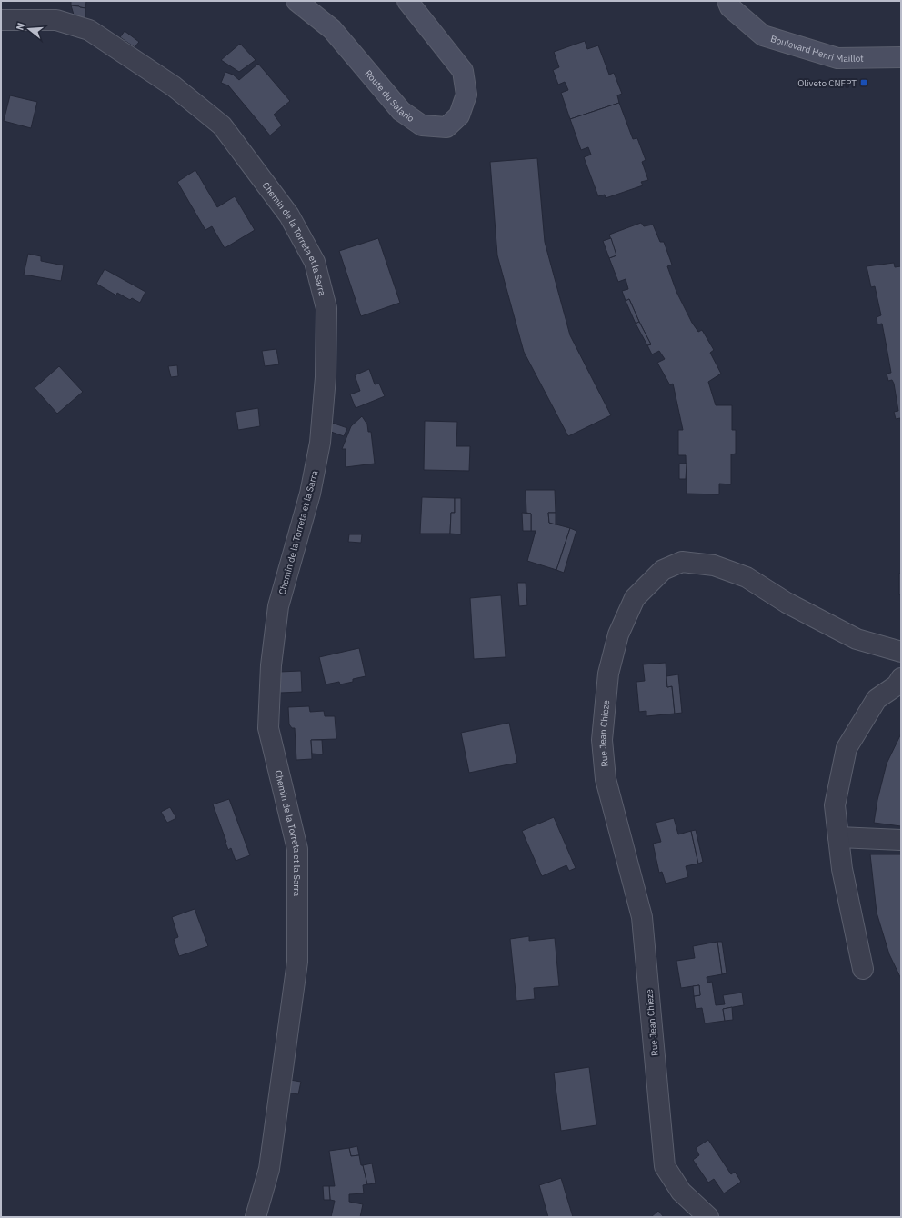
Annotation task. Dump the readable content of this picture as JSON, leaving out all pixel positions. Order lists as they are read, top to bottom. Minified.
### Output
{"streets":{"main road":["Boulevard Henri Maillot","Route du Salario"],"street":["Chemin de la Torreta et la Sarra","Rue Jean Chieze"]},"places":{"transit":["Oliveto CNFPT"]},"north":"left"}
